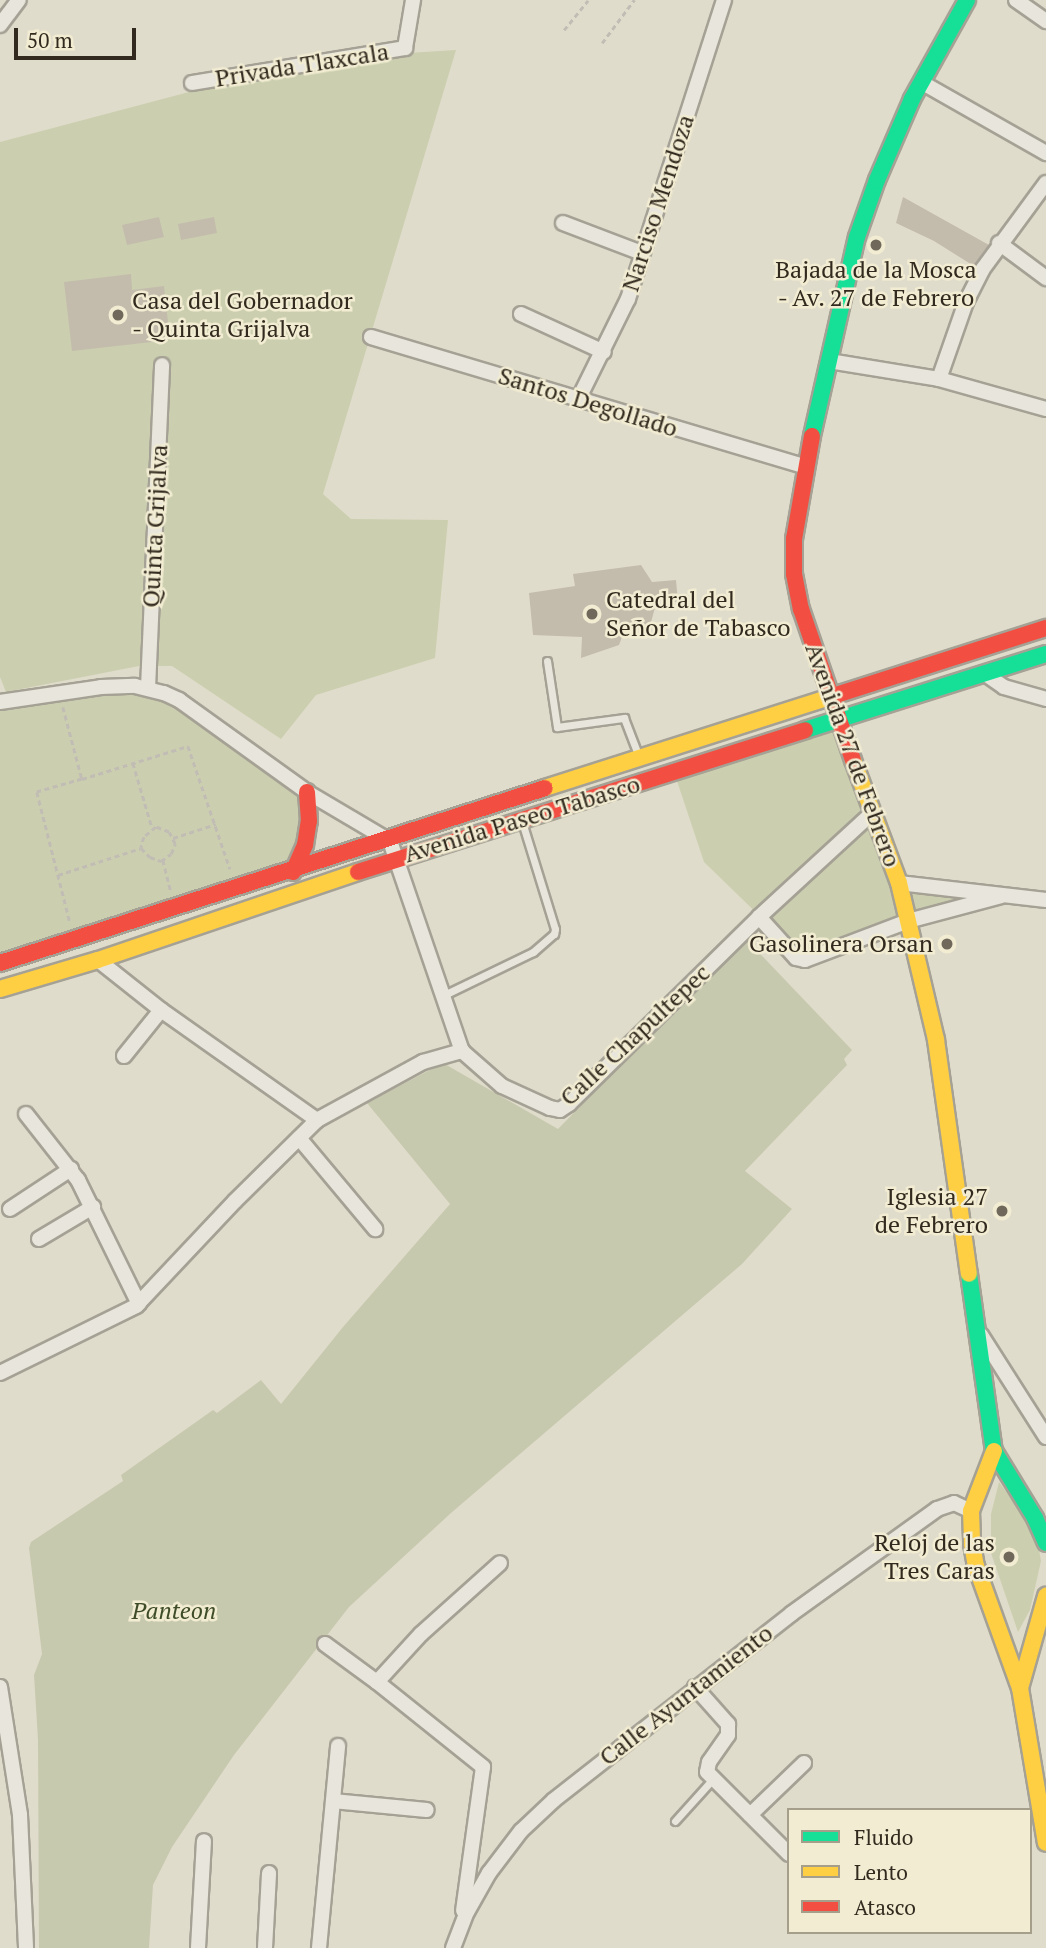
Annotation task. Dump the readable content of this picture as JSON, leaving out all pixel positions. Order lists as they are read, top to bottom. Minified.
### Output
{"streets":{"main road":["Avenida 27 de Febrero","Avenida Paseo Tabasco"],"street":["Privada Tlaxcala","Narciso Mendoza","Santos Degollado","Quinta Grijalva","Calle Chapultepec","Calle Ayuntamiento"]},"crossings":[["Narciso Mendoza","Santos Degollado"],["Santos Degollado","Avenida 27 de Febrero"],["Avenida 27 de Febrero","Avenida Paseo Tabasco"],["Avenida 27 de Febrero","Calle Chapultepec"],["Avenida 27 de Febrero","Calle Ayuntamiento"]],"parks":["Panteon"],"places":["Bajada de la Mosca - Av. 27 de Febrero","Casa del Gobernador - Quinta Grijalva","Catedral del Señor de Tabasco","Gasolinera Orsan","Iglesia 27 de Febrero","Reloj de las Tres Caras"],"legend":["Fluido","Lento","Atasco"],"scale_bar":"50 m"}
